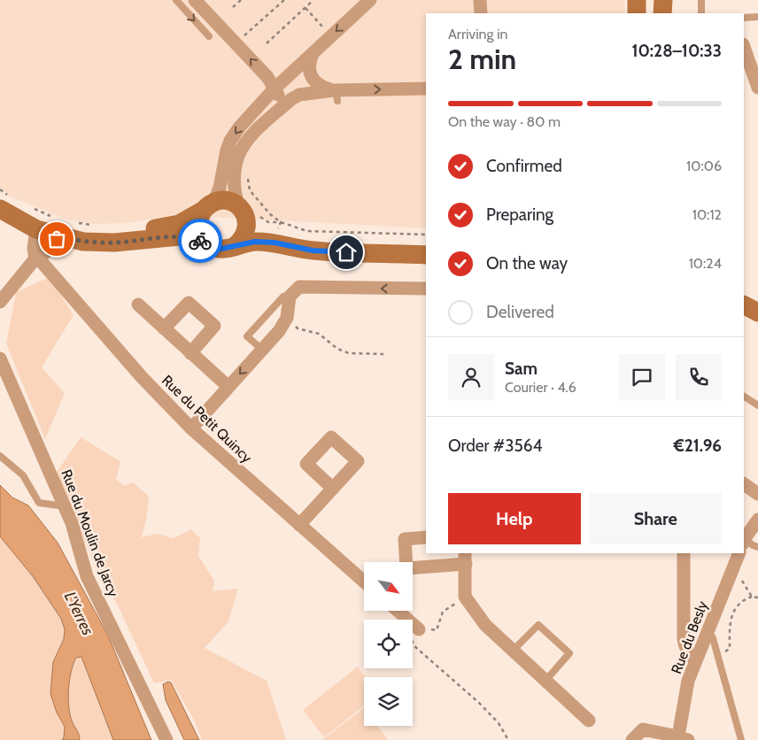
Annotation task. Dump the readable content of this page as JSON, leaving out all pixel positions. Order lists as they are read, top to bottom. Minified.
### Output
{"streets":{"street":["Rue du Petit Quincy","Rue du Moulin de Jarcy","Rue du Besly"]},"water":["L'Yerres"],"north":"bottom right","page":{"heading":["2 min","Arriving in","10:28–10:33"],"panel":["Sam","Courier · 4.6","Order #3564","€21.96"],"bar":"On the way · 80 m","list":[["Confirmed","10:06"],["Preparing","10:12"],["On the way","10:24"],"Delivered"],"buttons":["Help","Share"]}}
